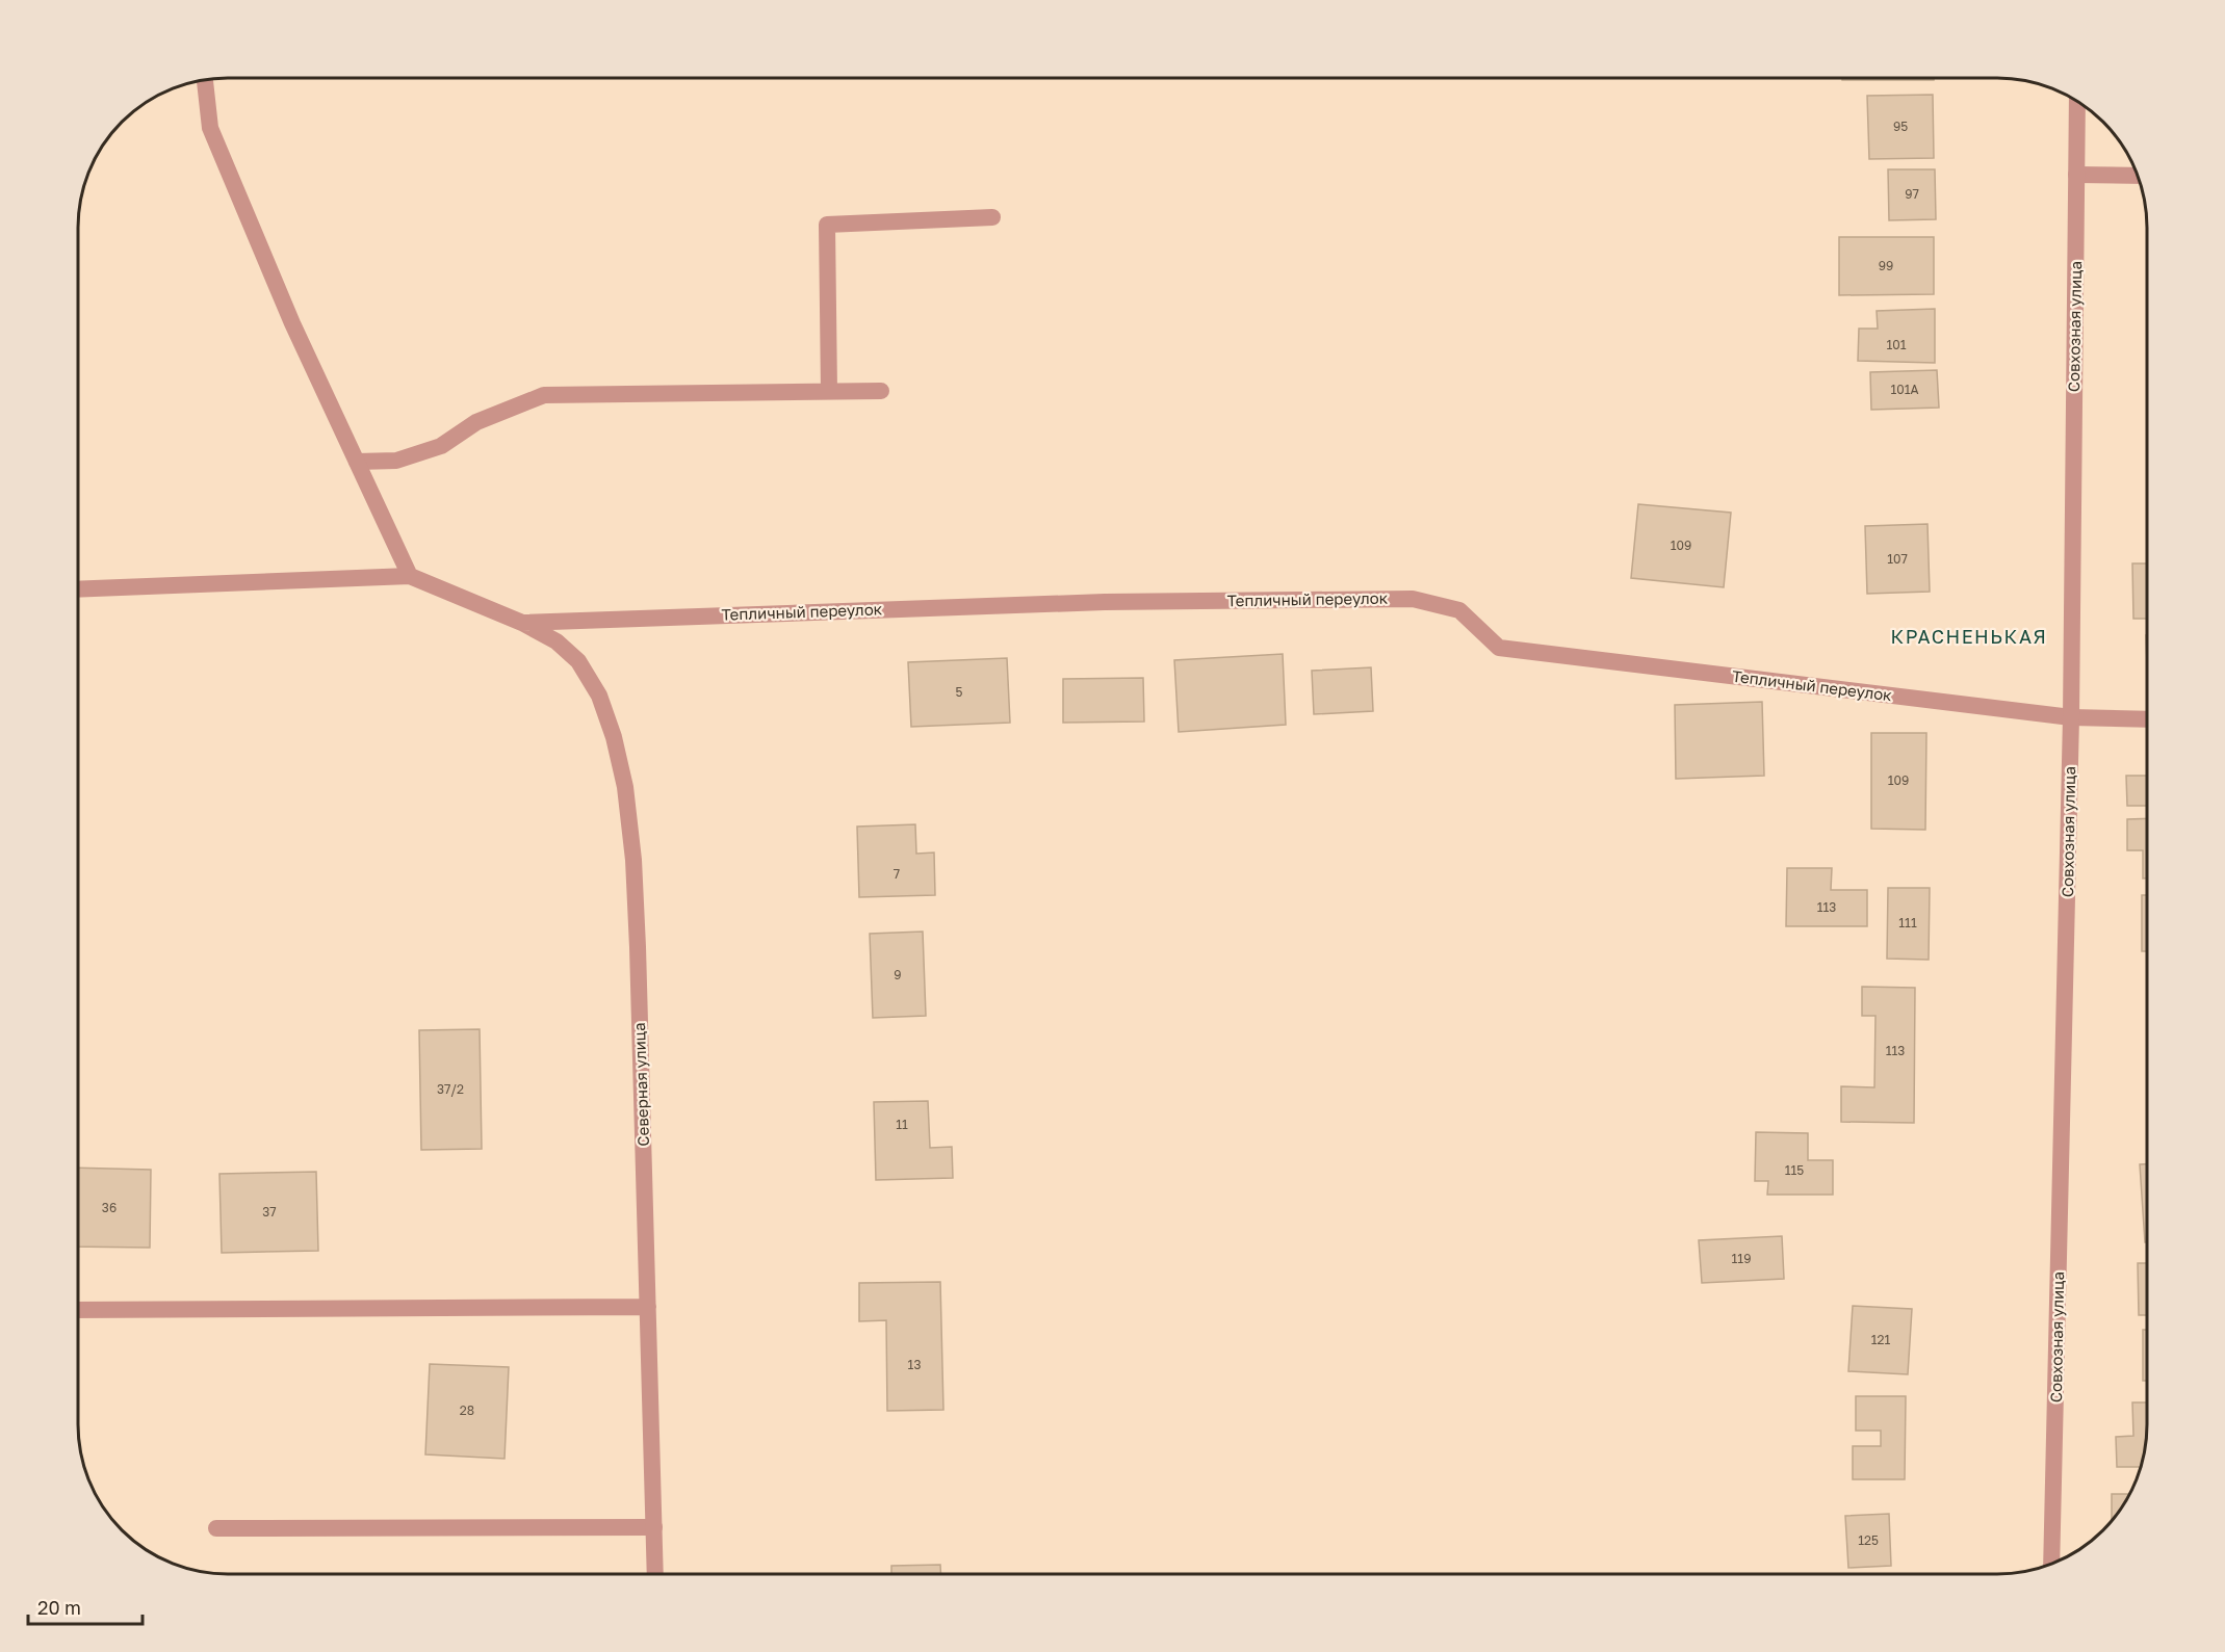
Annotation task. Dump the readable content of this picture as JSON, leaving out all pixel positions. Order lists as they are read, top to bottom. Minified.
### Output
{"streets":{"street":["Совхозная улица","Тепличный переулок","Северная улица"]},"crossings":[["Совхозная улица","Тепличный переулок"],["Тепличный переулок","Северная улица"]],"districts":["КРАСНЕНЬКАЯ"],"house_numbers":["95","97","99","101","101А","109","107","5","109","7","113","111","9","113","37/2","11","115","36","37","119","121","13","28","125"],"scale_bar":"20 m"}
